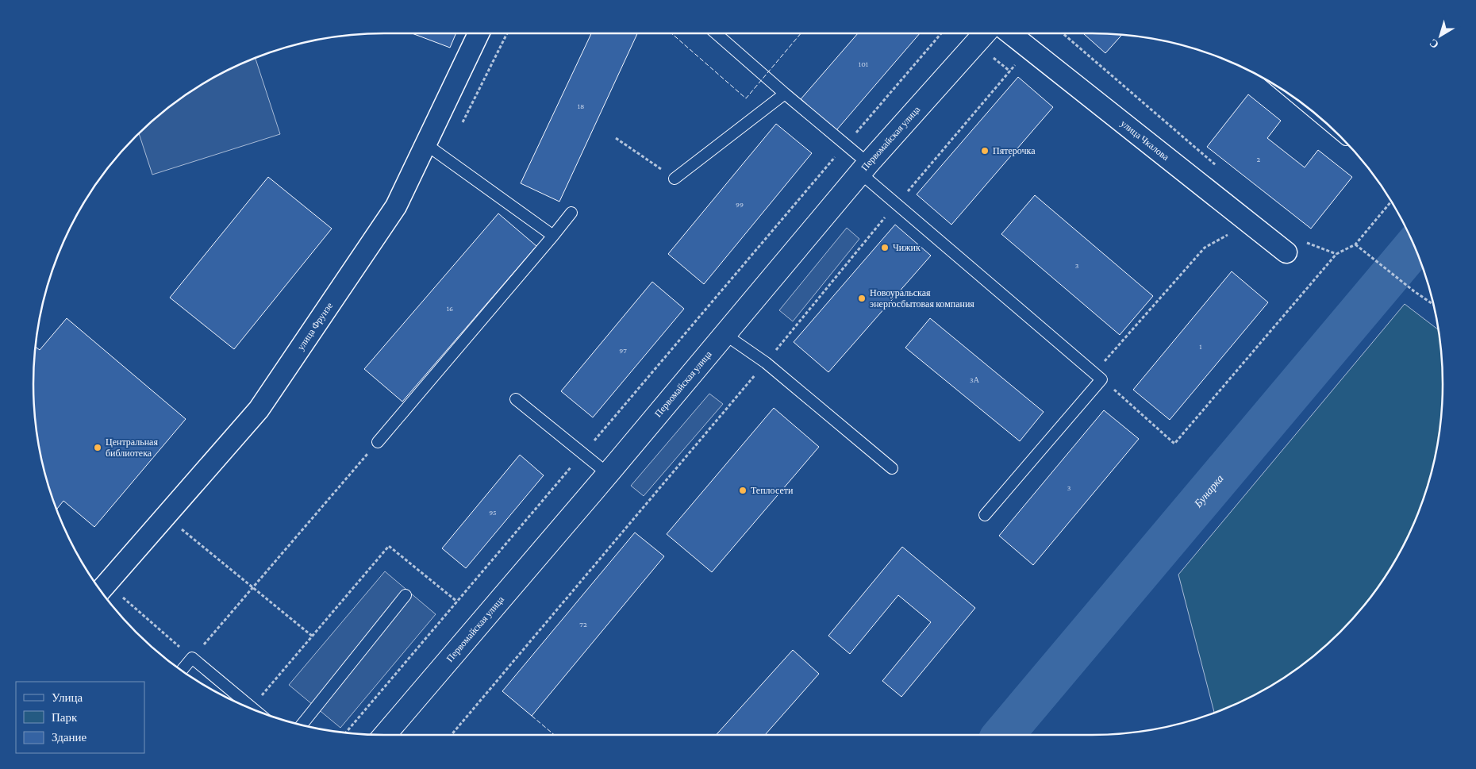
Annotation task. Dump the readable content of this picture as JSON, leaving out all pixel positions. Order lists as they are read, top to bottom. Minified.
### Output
{"streets":{"main road":["Первомайская улица"],"street":["улица Чкалова","улица Фрунзе"]},"water":["Бунарка"],"places":["Пятерочка","Чижик","Новоуральская энергосбытовая компания","Центральная библиотека","Теплосети"],"house_numbers":["101","18","2","99","3","16","1","97","3А","3","95","72"],"legend":["Улица","Парк","Здание"],"north":"bottom left"}
